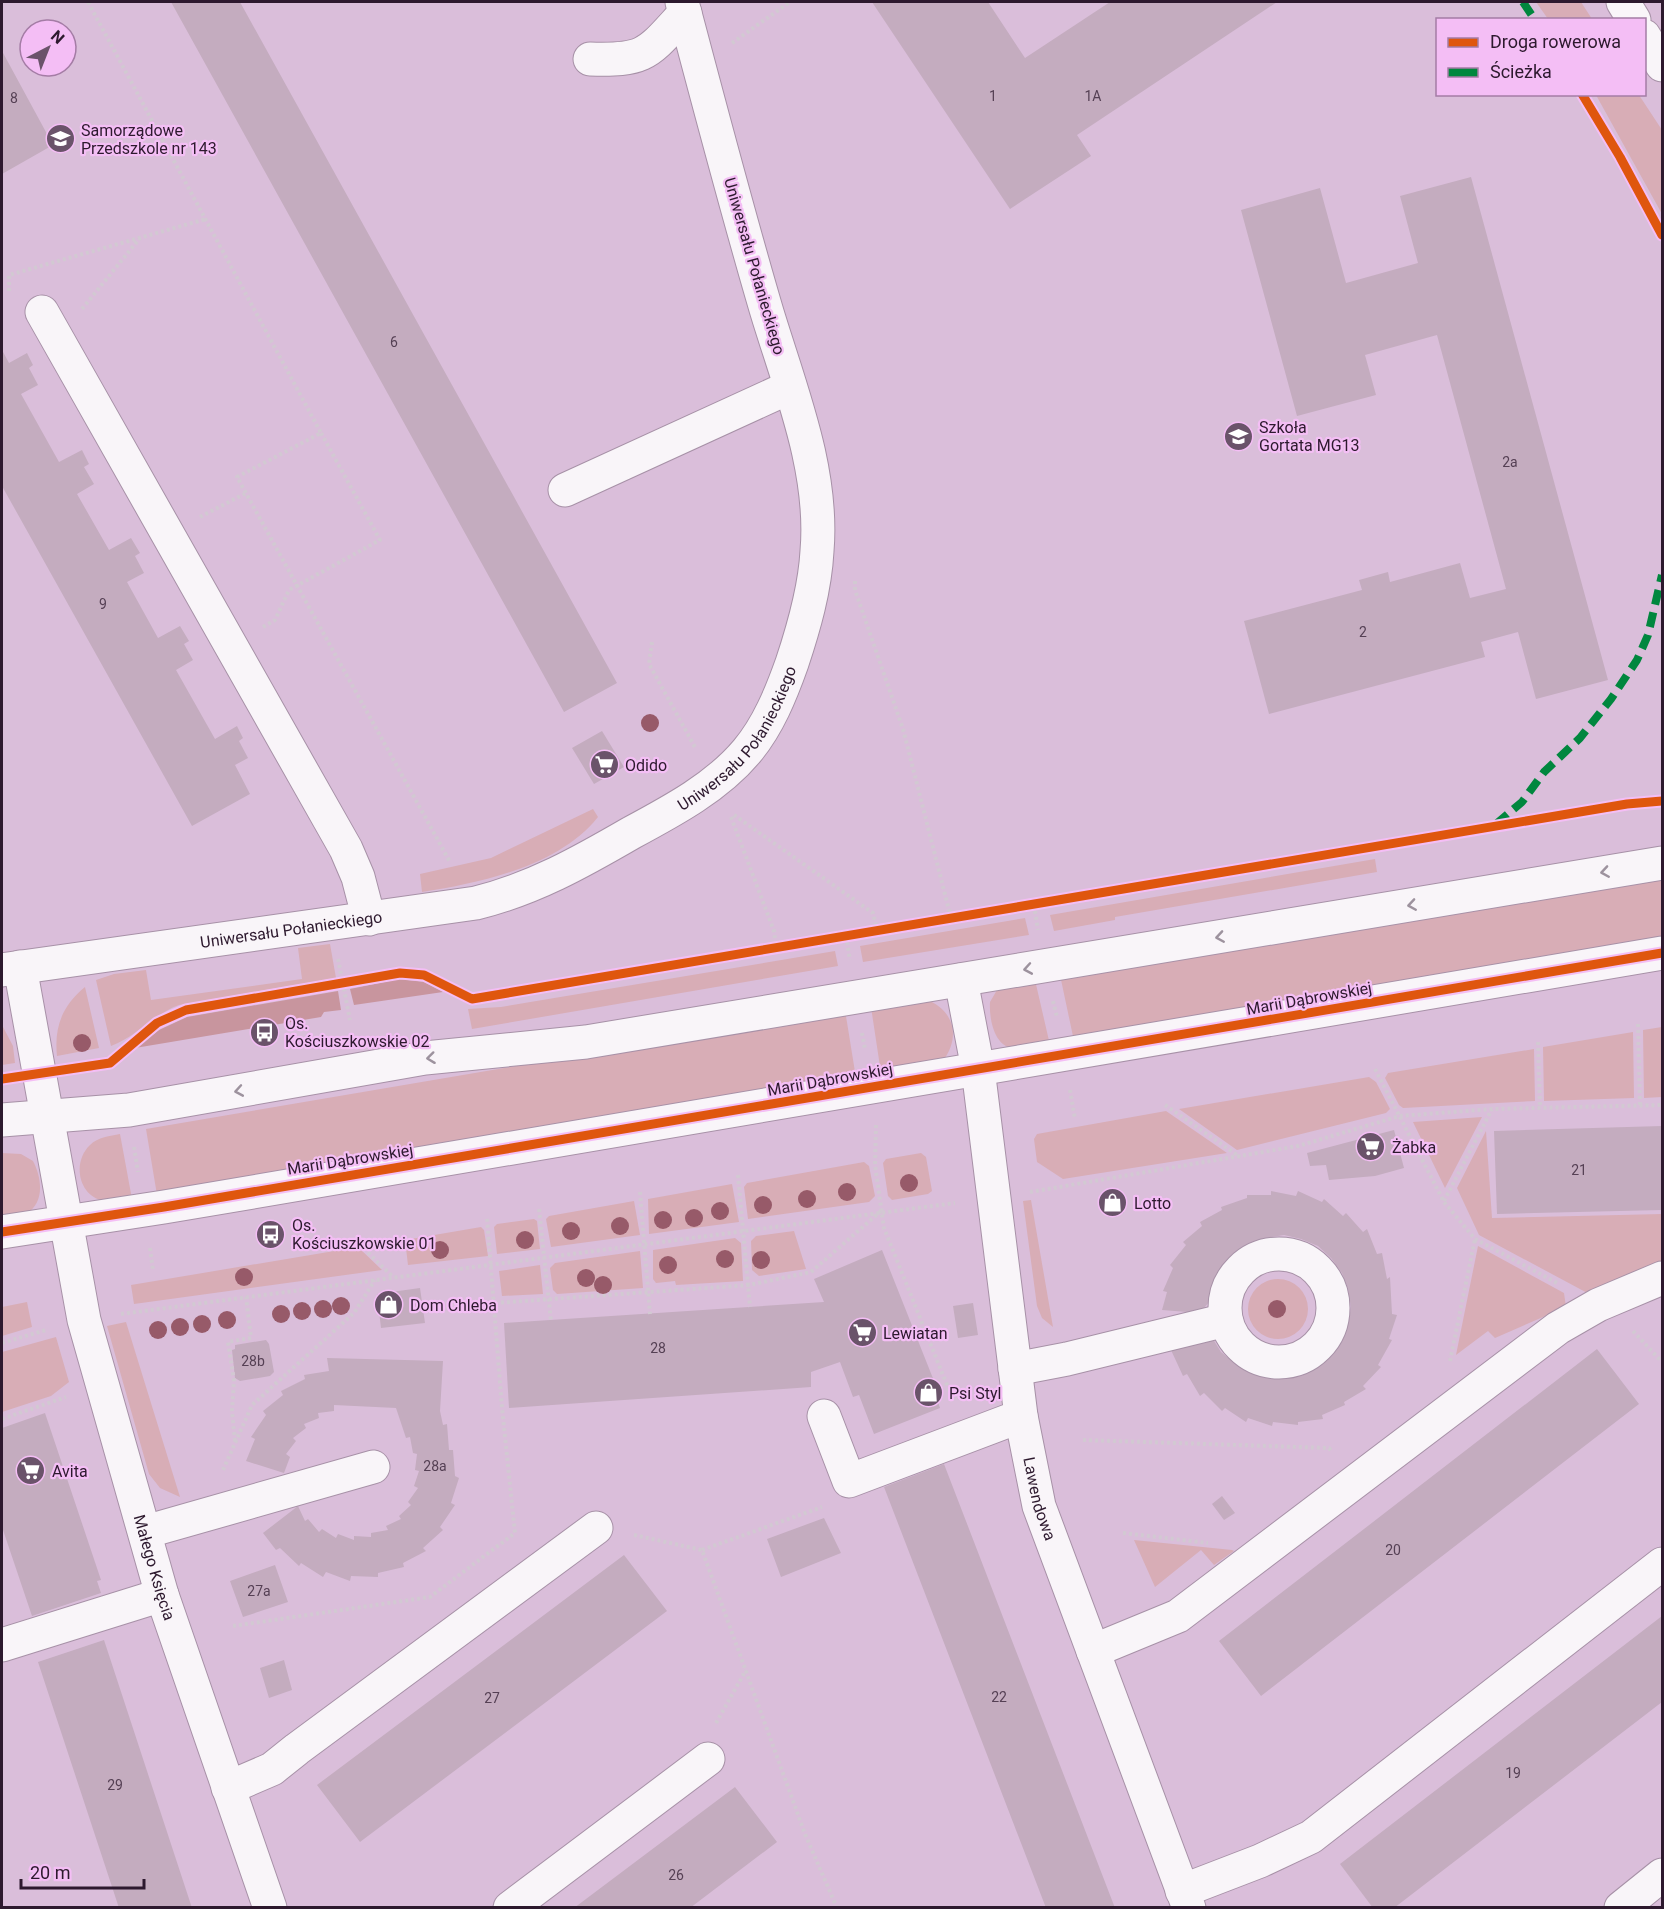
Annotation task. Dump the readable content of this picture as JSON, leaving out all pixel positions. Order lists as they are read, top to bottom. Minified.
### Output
{"streets":{"street":["Uniwersału Połanieckiego","Marii Dąbrowskiej","Lawendowa","Małego Księcia"]},"crossings":[["Uniwersału Połanieckiego","Małego Księcia"],["Marii Dąbrowskiej","Lawendowa"],["Marii Dąbrowskiej","Małego Księcia"]],"places":{"school or university":["Samorządowe Przedszkole nr 143","Szkoła Gortata MG13"],"supermarket":["Odido","Żabka","Lewiatan","Avita"],"bus stop":["Os. Kościuszkowskie 02","Os. Kościuszkowskie 01"],"shop":["Lotto","Dom Chleba","Psi Styl"]},"house_numbers":["1","1A","8","6","2a","9","2","21","28","28b","28a","20","27a","22","27","19","29","26"],"legend":["Droga rowerowa","Ścieżka"],"scale_bar":"20 m","north":"top right"}
